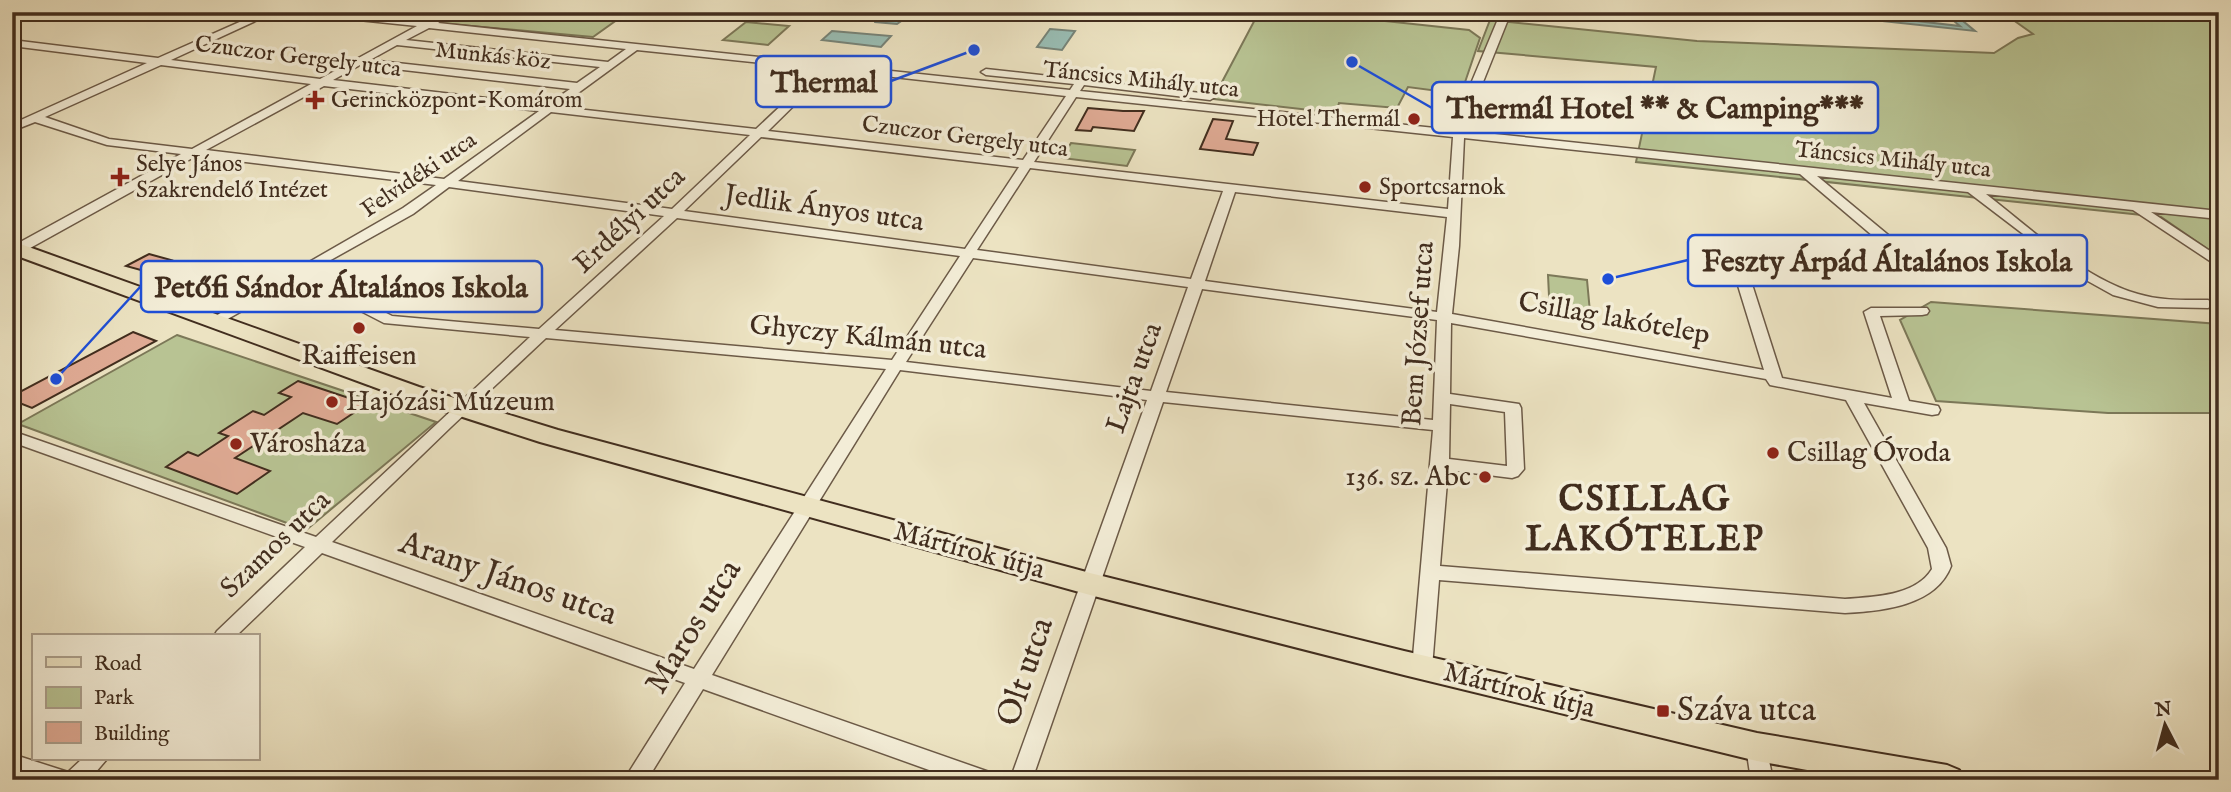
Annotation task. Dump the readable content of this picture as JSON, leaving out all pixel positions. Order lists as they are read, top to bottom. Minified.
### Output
{"streets":{"main road":["Mártírok útja"],"street":["Munkás köz","Czuczor Gergely utca","Táncsics Mihály utca","Felvidéki utca","Jedlik Ányos utca","Erdélyi utca","Csillag lakótelep","Bem József utca","Ghyczy Kálmán utca","Lajta utca","Szamos utca","Arany János utca","Maros utca","Olt utca"]},"crossings":[["Munkás köz","Felvidéki utca"],["Czuczor Gergely utca","Felvidéki utca"],["Czuczor Gergely utca","Erdélyi utca"],["Czuczor Gergely utca","Bem József utca"],["Czuczor Gergely utca","Lajta utca"],["Czuczor Gergely utca","Maros utca"],["Táncsics Mihály utca","Felvidéki utca"],["Táncsics Mihály utca","Erdélyi utca"],["Táncsics Mihály utca","Bem József utca"],["Táncsics Mihály utca","Maros utca"],["Felvidéki utca","Jedlik Ányos utca"],["Felvidéki utca","Ghyczy Kálmán utca"],["Felvidéki utca","Mártírok útja"],["Jedlik Ányos utca","Erdélyi utca"],["Jedlik Ányos utca","Csillag lakótelep"],["Jedlik Ányos utca","Bem József utca"],["Jedlik Ányos utca","Lajta utca"],["Jedlik Ányos utca","Maros utca"],["Erdélyi utca","Ghyczy Kálmán utca"],["Erdélyi utca","Szamos utca"],["Erdélyi utca","Mártírok útja"],["Csillag lakótelep","Bem József utca"],["Bem József utca","Ghyczy Kálmán utca"],["Bem József utca","Mártírok útja"],["Ghyczy Kálmán utca","Lajta utca"],["Ghyczy Kálmán utca","Maros utca"],["Lajta utca","Mártírok útja"],["Lajta utca","Olt utca"],["Szamos utca","Mártírok útja"],["Szamos utca","Arany János utca"],["Mártírok útja","Maros utca"],["Mártírok útja","Olt utca"],["Arany János utca","Maros utca"]],"districts":["CSILLAG LAKÓTELEP"],"places":{"other":["Thermal","Thermál Hotel ** & Camping***","Hotel Thermál","Sportcsarnok","Feszty Árpád Általános Iskola","Raiffeisen","Petőfi Sándor Általános Iskola","Hajózási Múzeum","Városháza","Csillag Óvoda","136. sz. Abc"],"health":["Gerincközpont-Komárom","Selye János Szakrendelő Intézet"],"transit":["Száva utca"]},"legend":["Road","Park","Building"],"north":"top"}
